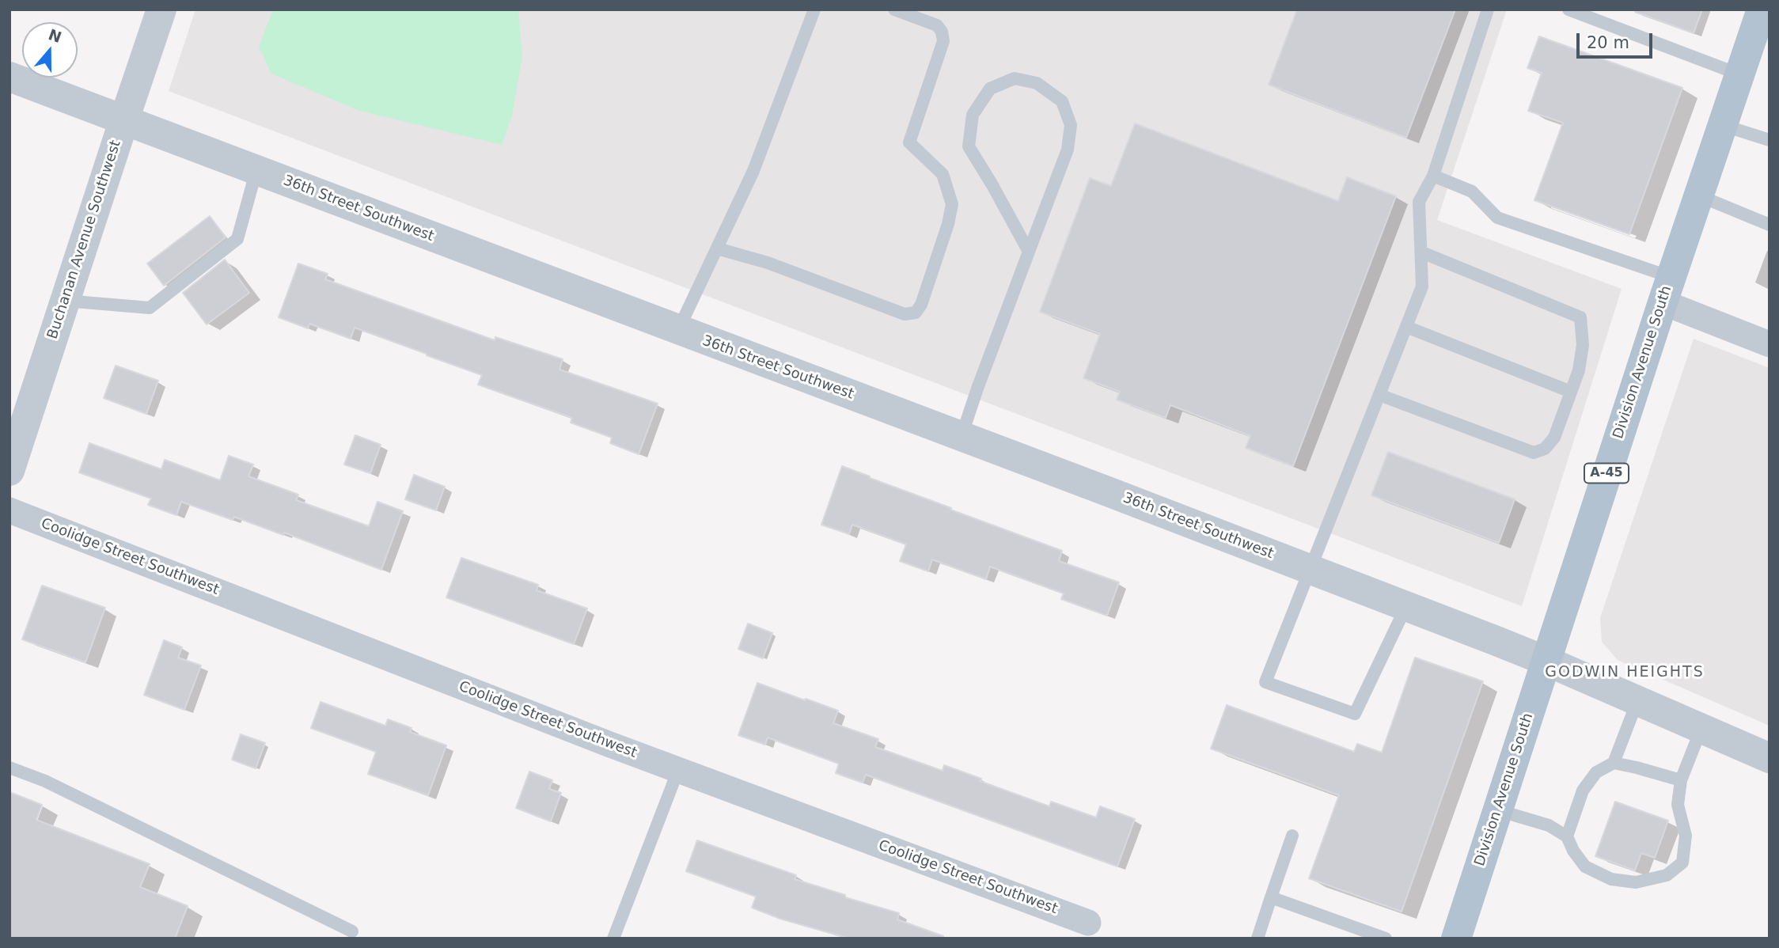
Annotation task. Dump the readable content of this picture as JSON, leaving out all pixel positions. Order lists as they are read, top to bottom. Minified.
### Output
{"streets":{"main road":["Division Avenue South","A-45"],"street":["36th Street Southwest","Buchanan Avenue Southwest","Coolidge Street Southwest"]},"crossings":[["36th Street Southwest","Buchanan Avenue Southwest"],["36th Street Southwest","Division Avenue South"]],"districts":["GODWIN HEIGHTS"],"scale_bar":"20 m","north":"top"}
